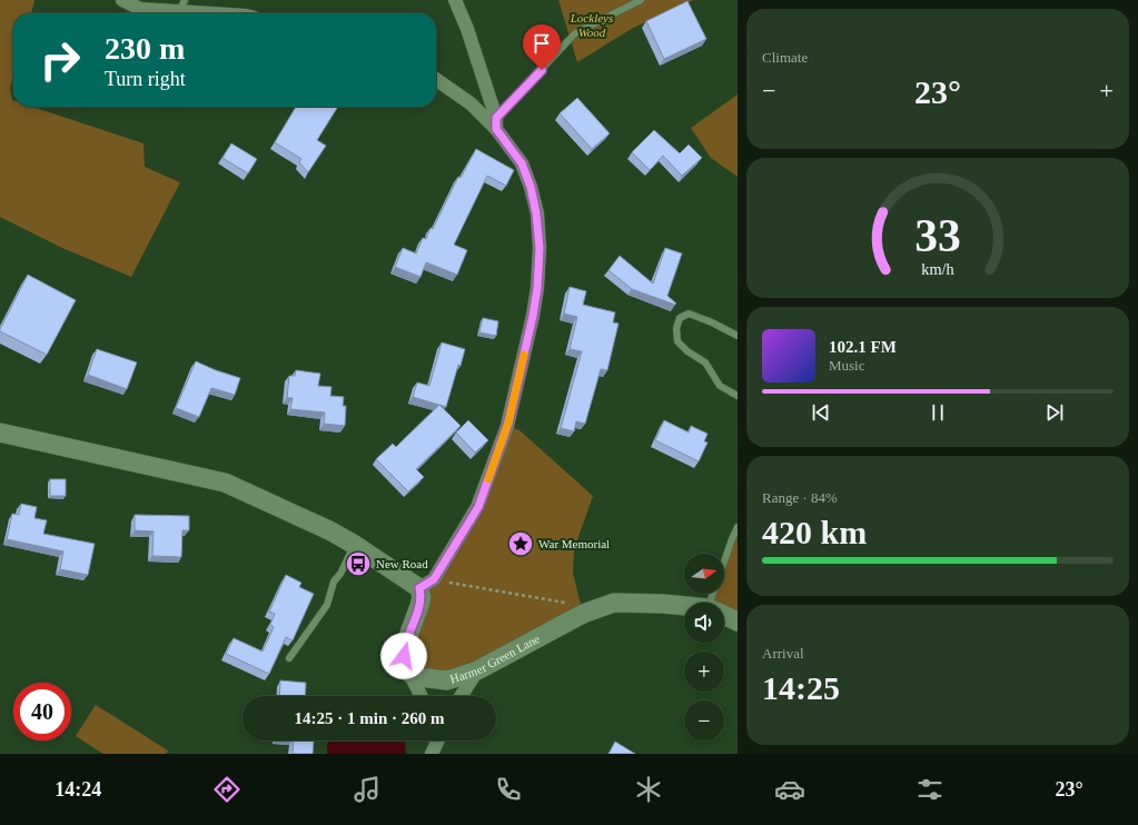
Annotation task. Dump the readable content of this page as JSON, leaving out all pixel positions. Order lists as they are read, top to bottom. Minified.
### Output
{"streets":{"street":["Harmer Green Lane"]},"parks":["Lockleys Wood"],"places":{"place":["War Memorial"],"bus stop":["New Road"]},"north":"right","page":{"tile":["Climate",["Range · 84%","420 km"],["Arrival","14:25"]],"turn":["230 m","Turn right"],"heat":["−","23°","+"],"song":["102.1 FM","Music"],"map_buttons":["+","−"],"limit":"40","trip":"14:25 · 1 min · 260 m","tabs":["14:24","23°"],"gauge":["33","km/h"]}}
